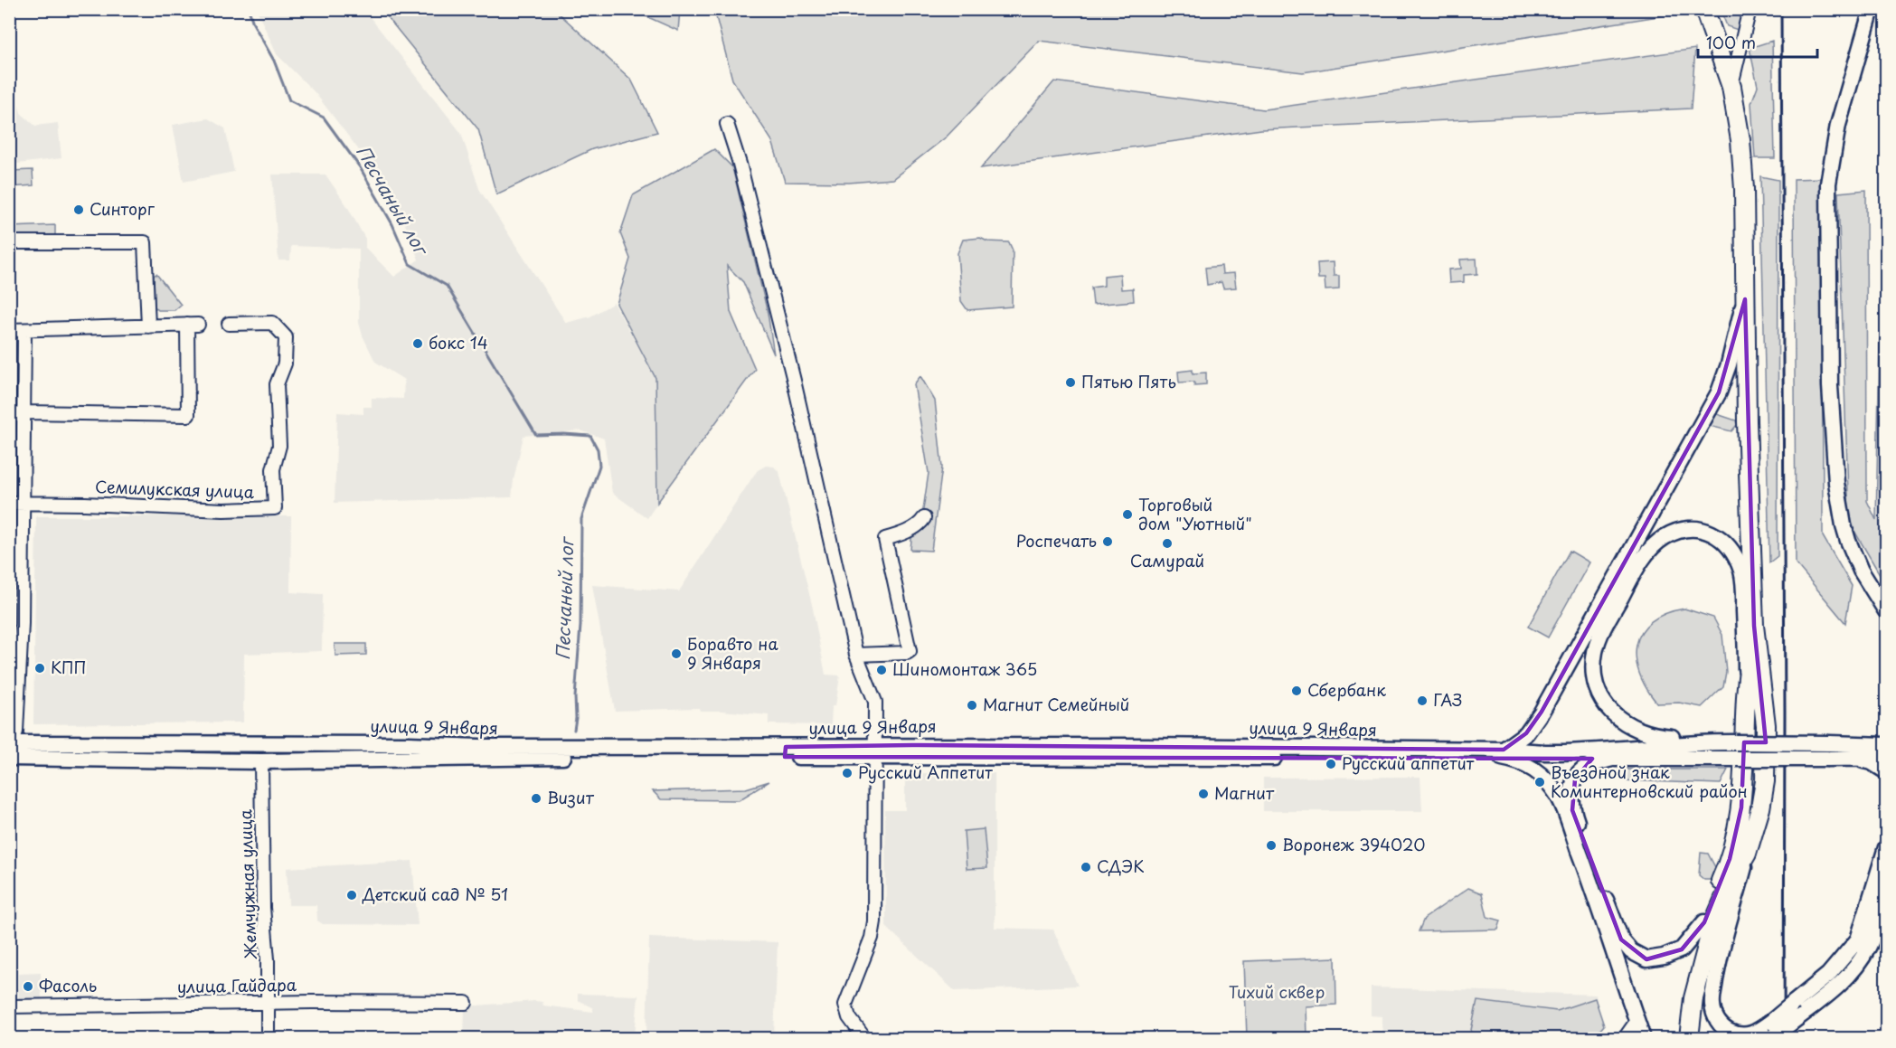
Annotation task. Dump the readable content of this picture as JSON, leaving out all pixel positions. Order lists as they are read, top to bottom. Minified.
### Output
{"streets":{"main road":["улица 9 Января"],"street":["Семилукская улица","Жемчужная улица","улица Гайдара"]},"crossings":[["улица 9 Января","Жемчужная улица"],["Жемчужная улица","улица Гайдара"]],"water":["Песчаный лог"],"parks":["Тихий сквер"],"places":["Синторг","бокс 14","Пятью Пять","Торговый дом \"Уютный\"","Роспечать","Самурай","Боравто на 9 Января","КПП","Шиномонтаж 365","Сбербанк","ГАЗ","Магнит Семейный","Русский аппетит","Русский Аппетит","Въездной знак Коминтерновский район","Магнит","Визит","Воронеж 394020","СДЭК","Детский сад № 51","Фасоль"],"scale_bar":"100 m"}
